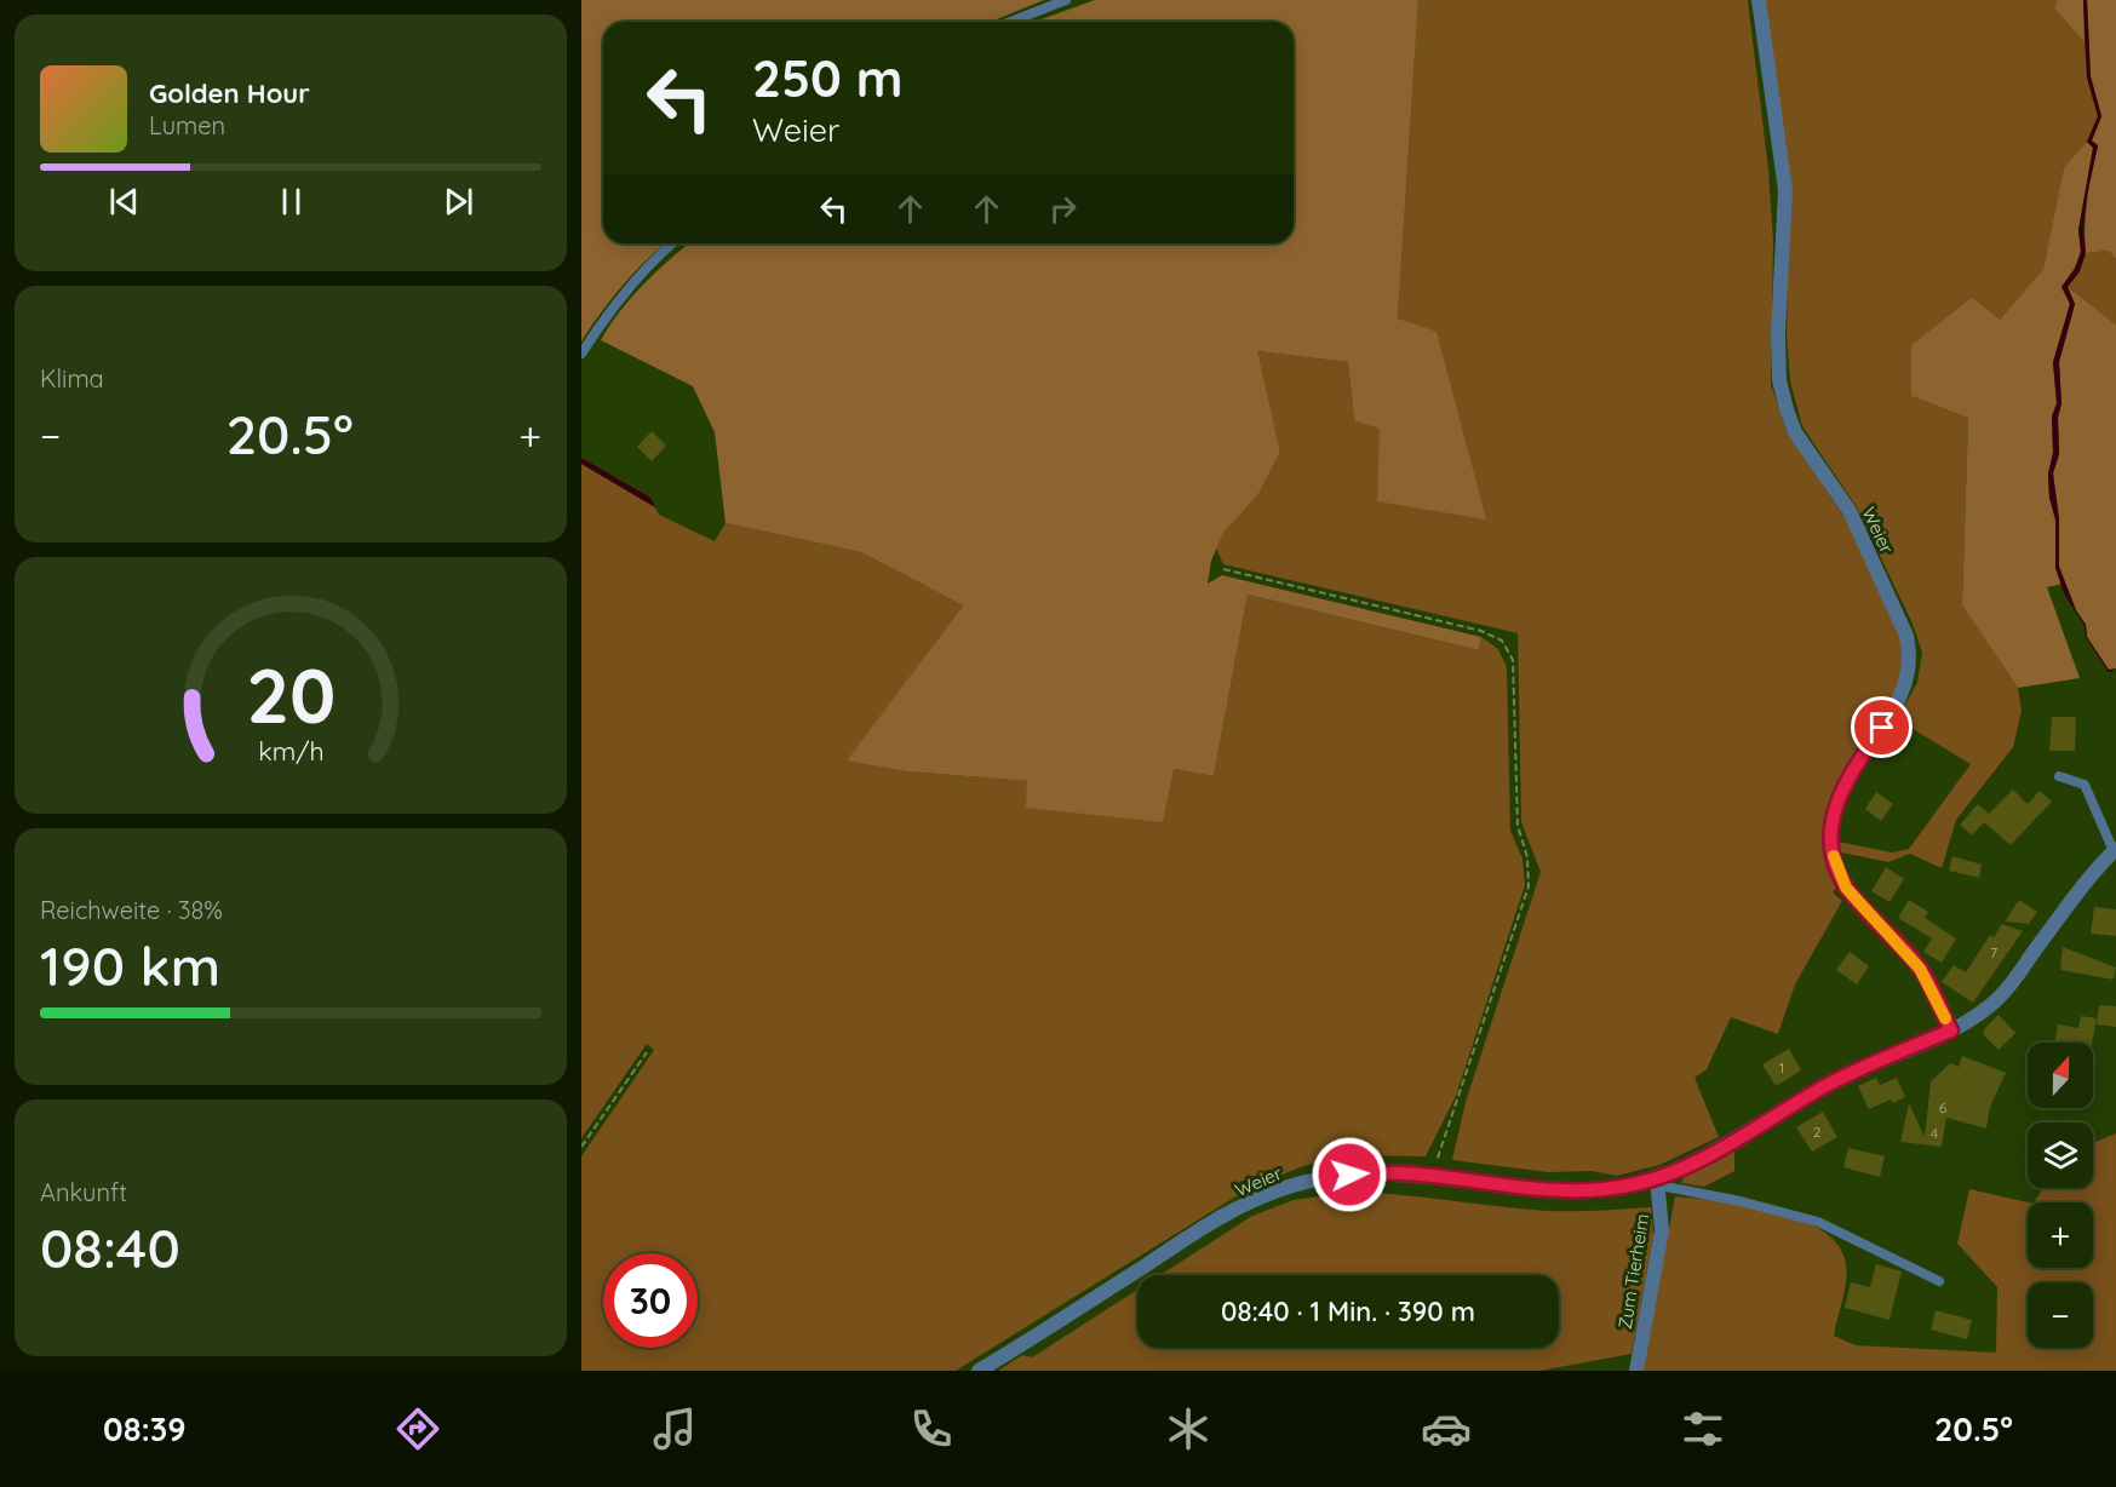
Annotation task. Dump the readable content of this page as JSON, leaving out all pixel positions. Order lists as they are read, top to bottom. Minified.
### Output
{"streets":{"street":["Weier","Zum Tierheim"]},"crossings":[["Weier","Zum Tierheim"]],"house_numbers":["7","1","6","2","4"],"north":"top","page":{"turn":["250 m","Weier"],"song":["Golden Hour","Lumen"],"tile":["Klima",["Reichweite · 38%","190 km"],["Ankunft","08:40"]],"heat":["−","20.5°","+"],"map_buttons":["+","−"],"limit":"30","trip":"08:40 · 1 Min. · 390 m","tabs":["08:39","20.5°"],"gauge":["20","km/h"]}}
